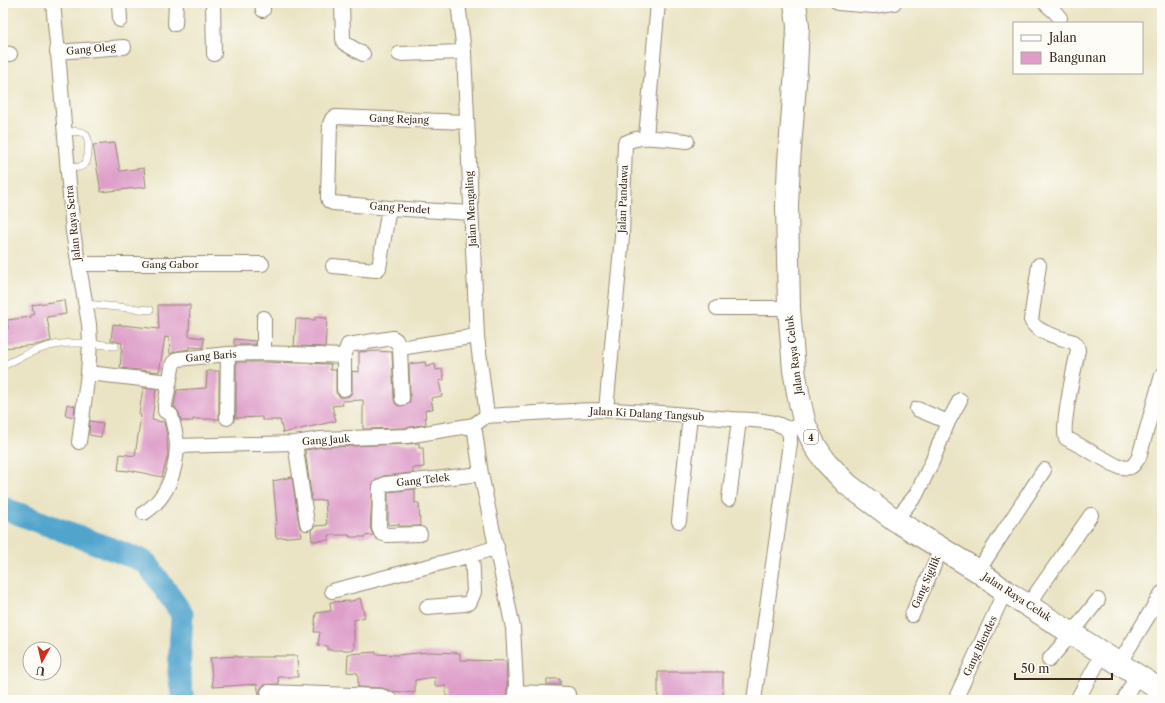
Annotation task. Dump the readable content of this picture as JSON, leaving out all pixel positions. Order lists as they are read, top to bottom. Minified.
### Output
{"streets":{"highway":["Jalan Raya Celuk","4"],"street":["Gang Oleg","Gang Rejang","Jalan Pandawa","Gang Pendet","Jalan Mengaling","Jalan Raya Setra","Gang Gabor","Gang Baris","Jalan Ki Dalang Tangsub","Gang Jauk","Gang Telek","Gang Sigilik","Gang Blendes"]},"crossings":[["Gang Oleg","Jalan Raya Setra"],["Gang Rejang","Gang Pendet"],["Gang Rejang","Jalan Mengaling"],["Jalan Pandawa","Jalan Ki Dalang Tangsub"],["Gang Pendet","Jalan Mengaling"],["Jalan Mengaling","Jalan Ki Dalang Tangsub"],["Jalan Raya Setra","Gang Gabor"],["Jalan Raya Celuk","Jalan Ki Dalang Tangsub"],["Jalan Raya Celuk","Gang Sigilik"],["Jalan Raya Celuk","Gang Blendes"],["Gang Baris","Gang Jauk"]],"legend":["Jalan","Bangunan"],"scale_bar":"50 m","north":"bottom"}
